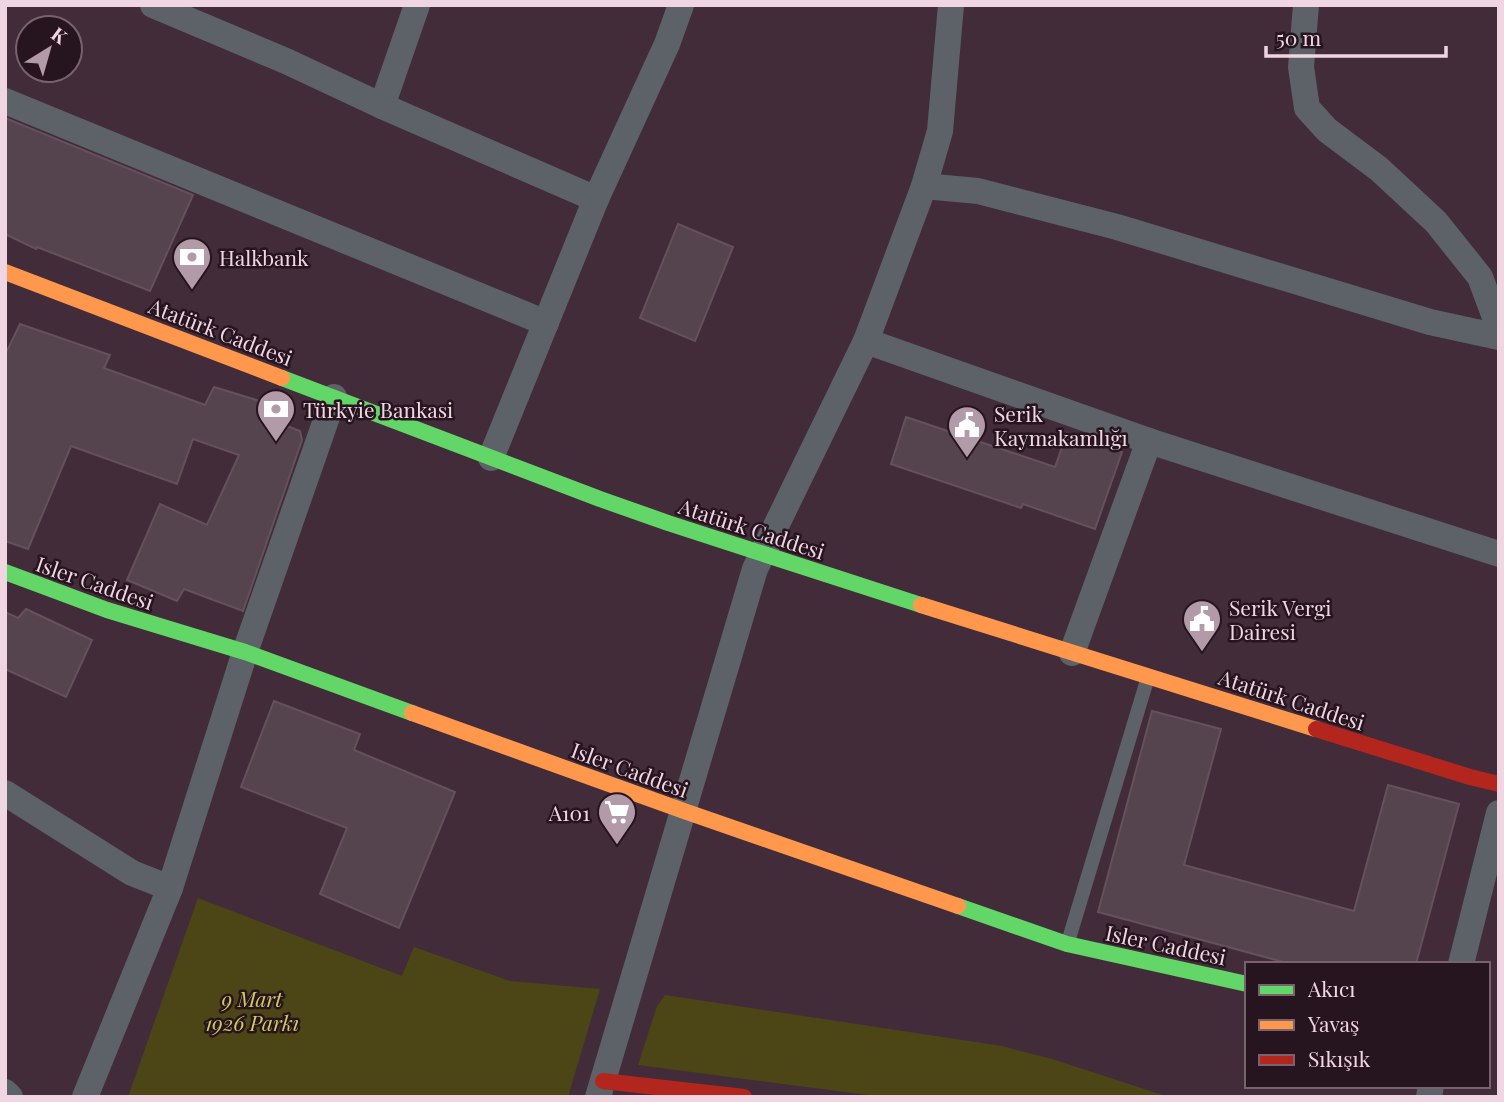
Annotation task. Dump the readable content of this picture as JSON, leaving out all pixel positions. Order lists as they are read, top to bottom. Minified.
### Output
{"streets":{"main road":["Atatürk Caddesi","Isler Caddesi"]},"parks":["9 Mart 1926 Parkı"],"places":{"bank":["Halkbank","Türkyie Bankasi"],"public building":["Serik Kaymakamlığı","Serik Vergi Dairesi"],"supermarket":["A101"]},"legend":["Akıcı","Yavaş","Sıkışık"],"scale_bar":"50 m","north":"top right"}
